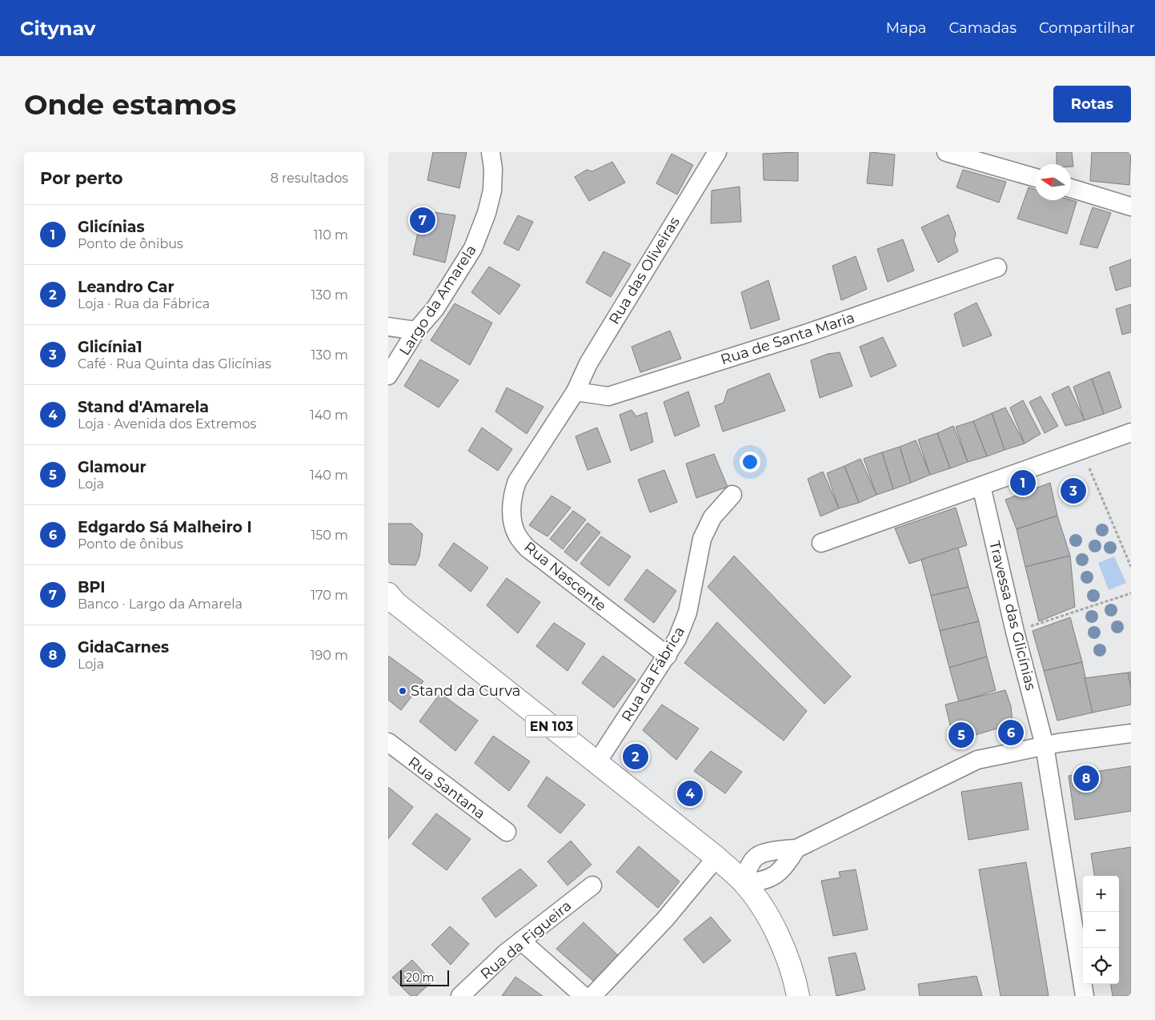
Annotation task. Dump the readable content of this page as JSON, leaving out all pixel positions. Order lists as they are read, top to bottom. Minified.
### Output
{"streets":{"main road":["EN 103"],"street":["Rua das Oliveiras","Largo da Amarela","Rua de Santa Maria","Rua Nascente","Travessa das Glicínias","Rua da Fábrica","Rua Santana","Rua da Figueira"]},"crossings":[["Rua das Oliveiras","Rua de Santa Maria"],["Rua das Oliveiras","Rua Nascente"],["Rua de Santa Maria","Rua Nascente"],["Rua Nascente","Rua da Fábrica"],["Rua da Fábrica","EN 103"]],"places":["Stand da Curva"],"scale_bar":"20 m","north":"left","page":{"header":"Citynav","nav":["Mapa","Camadas","Compartilhar"],"buttons":"Rotas","title":"Onde estamos","heading":["Por perto","8 resultados"],"list":[{"mark":"1","name":"Glicínias","note":"Ponto de ônibus","value":"110 m"},{"mark":"2","name":"Leandro Car","note":"Loja · Rua da Fábrica","value":"130 m"},{"mark":"3","name":"Glicínia1","note":"Café · Rua Quinta das Glicínias","value":"130 m"},{"mark":"4","name":"Stand d'Amarela","note":"Loja · Avenida dos Extremos","value":"140 m"},{"mark":"5","name":"Glamour","note":"Loja","value":"140 m"},{"mark":"6","name":"Edgardo Sá Malheiro I","note":"Ponto de ônibus","value":"150 m"},{"mark":"7","name":"BPI","note":"Banco · Largo da Amarela","value":"170 m"},{"mark":"8","name":"GidaCarnes","note":"Loja","value":"190 m"}],"pins":["7","1","3","6","5","2","8","4"],"map_buttons":["+","−"],"scale":"20 m"}}
